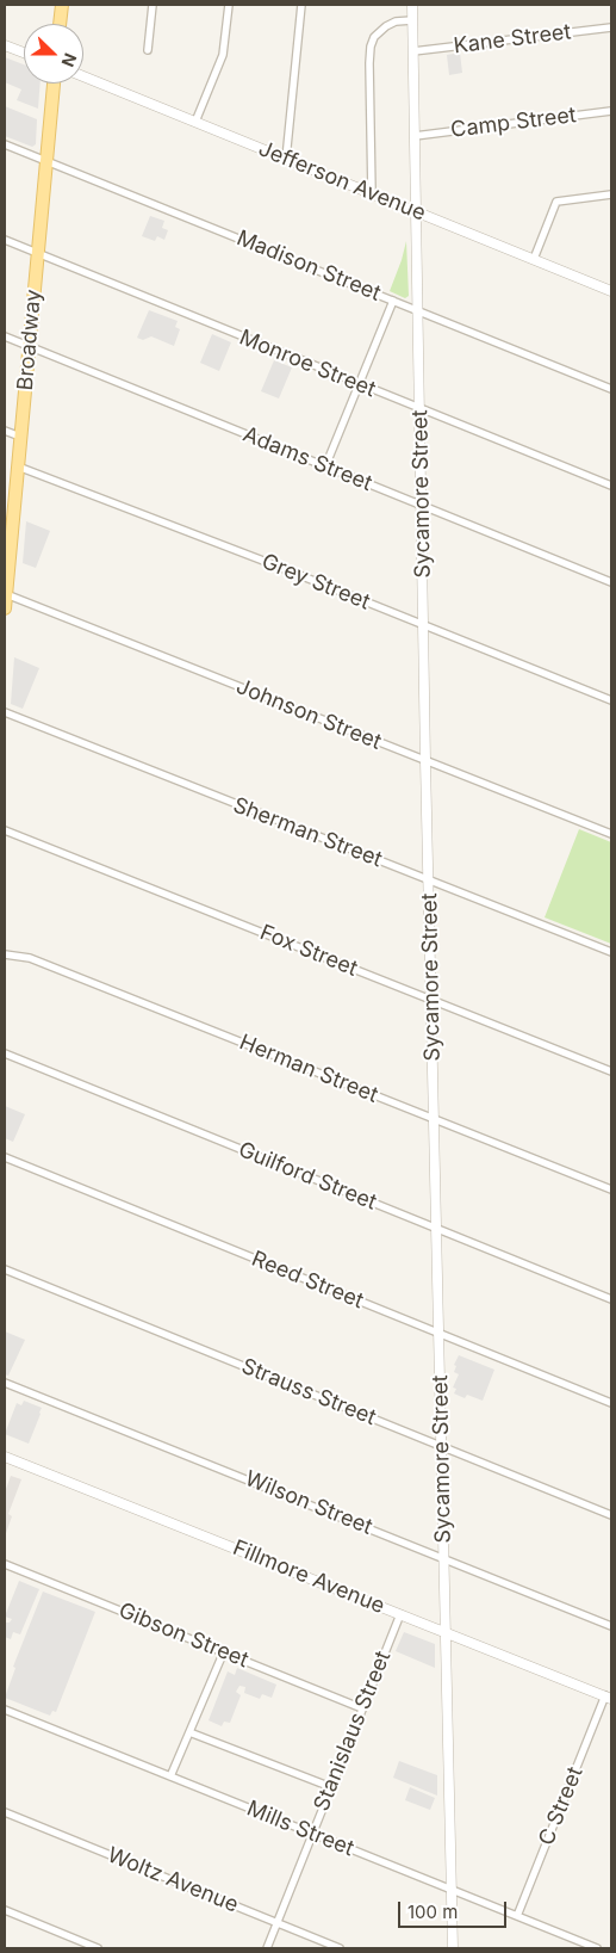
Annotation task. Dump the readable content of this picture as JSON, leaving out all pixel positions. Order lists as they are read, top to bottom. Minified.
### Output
{"streets":{"main road":["Broadway"],"street":["Kane Street","Camp Street","Jefferson Avenue","Madison Street","Monroe Street","Adams Street","Sycamore Street","Grey Street","Johnson Street","Sherman Street","Fox Street","Herman Street","Guilford Street","Reed Street","Strauss Street","Wilson Street","Fillmore Avenue","Gibson Street","Stanislaus Street","C Street","Mills Street","Woltz Avenue"]},"crossings":[["Kane Street","Sycamore Street"],["Camp Street","Sycamore Street"],["Jefferson Avenue","Sycamore Street"],["Madison Street","Broadway"],["Madison Street","Sycamore Street"],["Broadway","Monroe Street"],["Broadway","Adams Street"],["Broadway","Grey Street"],["Broadway","Johnson Street"],["Monroe Street","Sycamore Street"],["Adams Street","Sycamore Street"],["Sycamore Street","Grey Street"],["Sycamore Street","Johnson Street"],["Sycamore Street","Sherman Street"],["Sycamore Street","Fox Street"],["Sycamore Street","Herman Street"],["Sycamore Street","Guilford Street"],["Sycamore Street","Reed Street"],["Sycamore Street","Strauss Street"],["Sycamore Street","Wilson Street"],["Sycamore Street","Fillmore Avenue"],["Sycamore Street","Mills Street"],["Fillmore Avenue","Stanislaus Street"],["Fillmore Avenue","C Street"],["Gibson Street","Stanislaus Street"],["Stanislaus Street","Mills Street"],["Stanislaus Street","Woltz Avenue"],["C Street","Mills Street"]],"scale_bar":"100 m","north":"right"}
